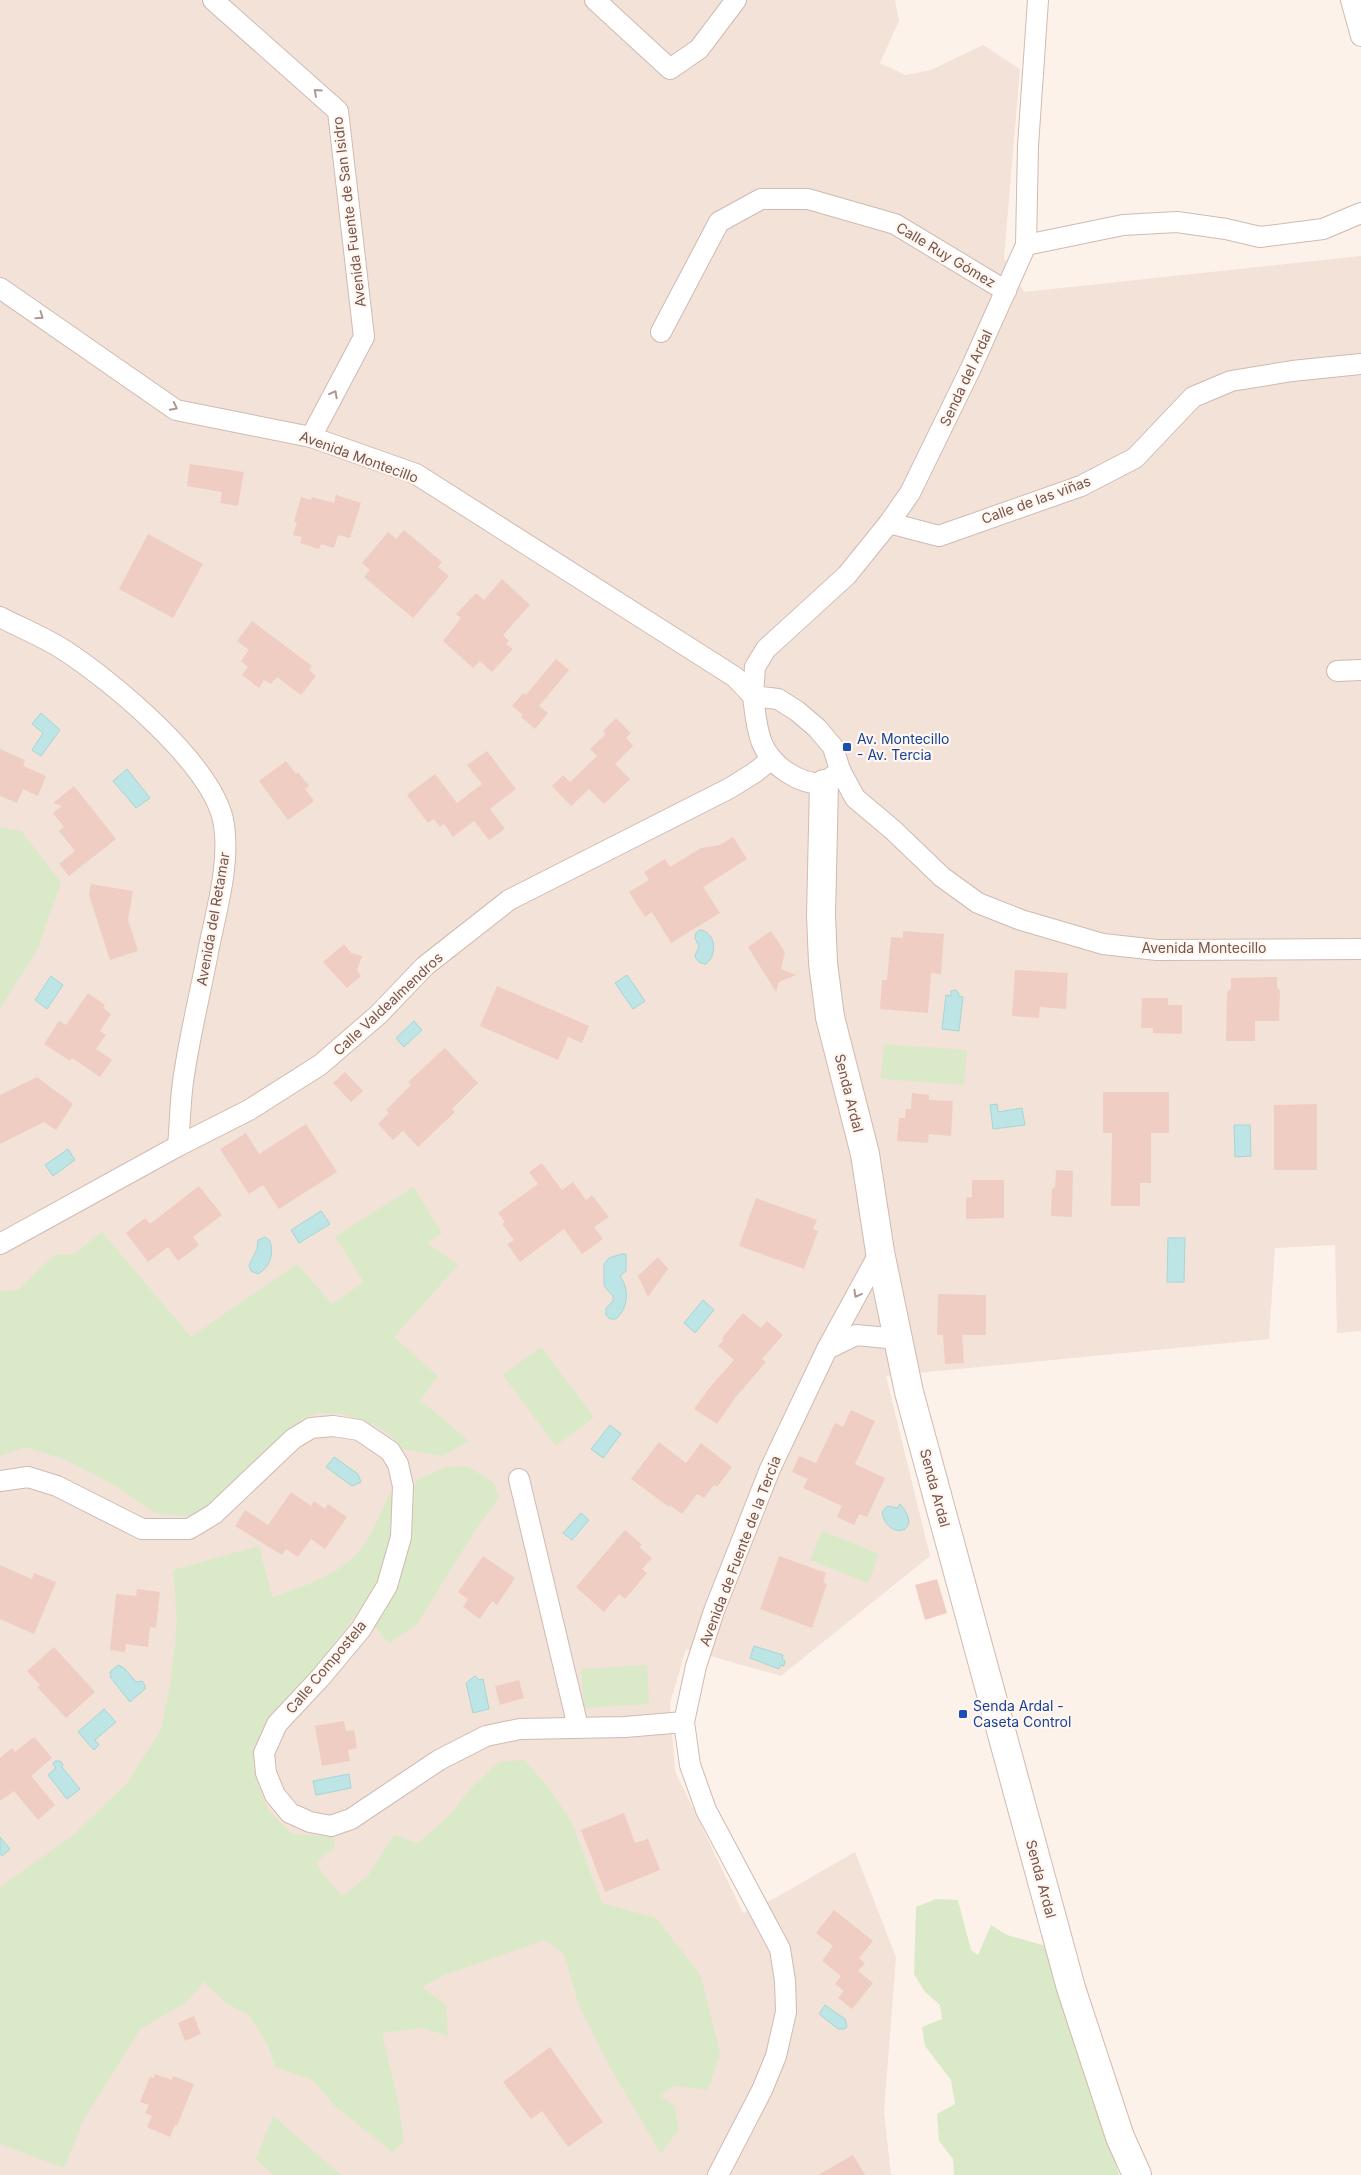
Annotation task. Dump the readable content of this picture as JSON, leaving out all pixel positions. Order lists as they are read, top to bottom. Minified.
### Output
{"streets":{"main road":["Senda Ardal"],"street":["Avenida Fuente de San Isidro","Calle Ruy Gómez","Senda del Ardal","Avenida Montecillo","Calle de las viñas","Avenida del Retamar","Calle Valdealmendros","Avenida de Fuente de la Tercia","Calle Compostela"]},"crossings":[["Avenida Fuente de San Isidro","Avenida Montecillo"],["Calle Ruy Gómez","Senda del Ardal"],["Senda del Ardal","Avenida Montecillo"],["Senda del Ardal","Calle de las viñas"],["Senda del Ardal","Calle Valdealmendros"],["Avenida Montecillo","Senda Ardal"],["Avenida del Retamar","Calle Valdealmendros"],["Senda Ardal","Avenida de Fuente de la Tercia"],["Avenida de Fuente de la Tercia","Calle Compostela"]],"one_way":["Avenida Fuente de San Isidro"],"places":{"transit":["Av. Montecillo - Av. Tercia","Senda Ardal - Caseta Control"]}}
